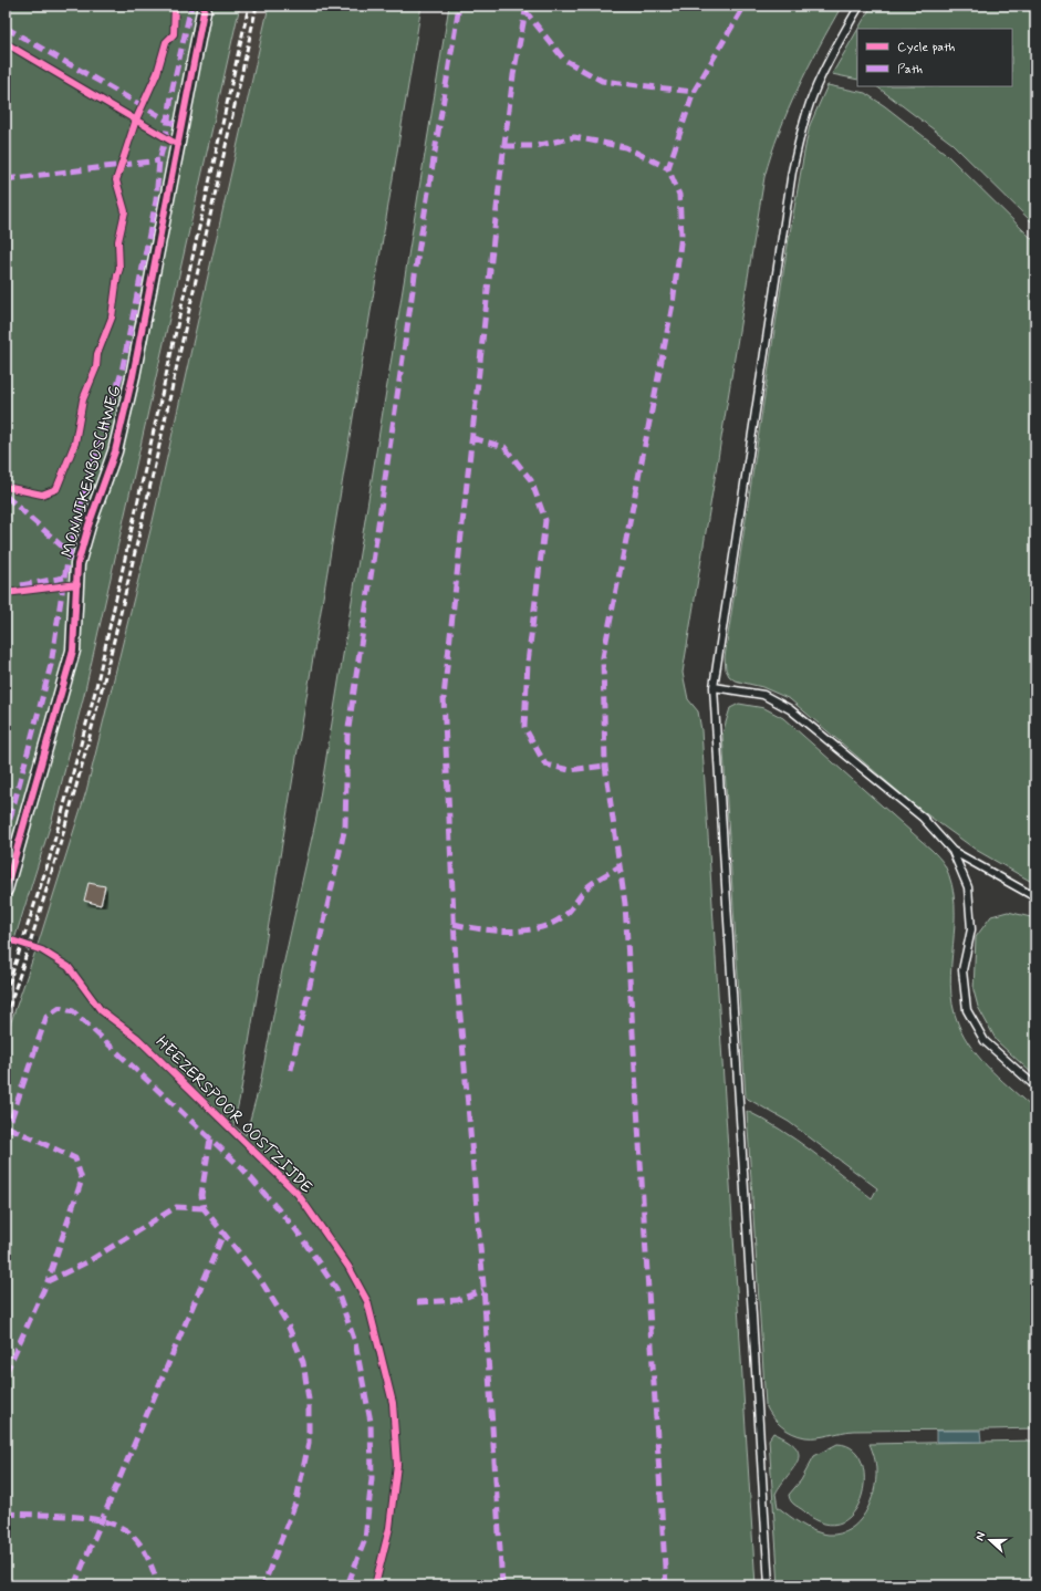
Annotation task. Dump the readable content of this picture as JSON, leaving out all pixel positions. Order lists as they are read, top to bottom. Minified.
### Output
{"streets":{"street":["MONNIKENBOSCHWEG"],"cycle path":["HEEZERSPOOR OOSTZIJDE"]},"legend":["Cycle path","Path"],"north":"left"}
